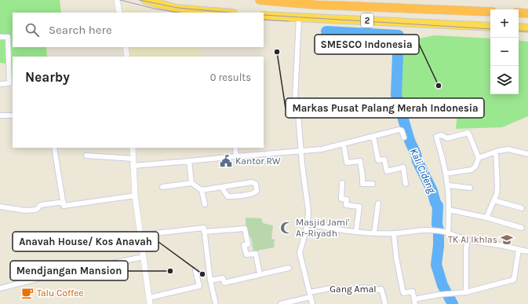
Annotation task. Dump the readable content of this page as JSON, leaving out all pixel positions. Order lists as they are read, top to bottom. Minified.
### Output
{"streets":{"highway":["2"],"street":["Gang Amal"]},"water":["Kali Cideng"],"places":{"other":["Markas Pusat Palang Merah Indonesia","SMESCO Indonesia","Mendjangan Mansion","Anavah House/ Kos Anavah"],"public building":["Kantor RW"],"mosque":["Masjid Jami' Ar-Riyadh"],"school or university":["TK Al Ikhlas"],"cafe":["Talu Coffee"]},"page":{"map_buttons":["+","−"],"search":"Search here","heading":["Nearby","0 results"]}}
